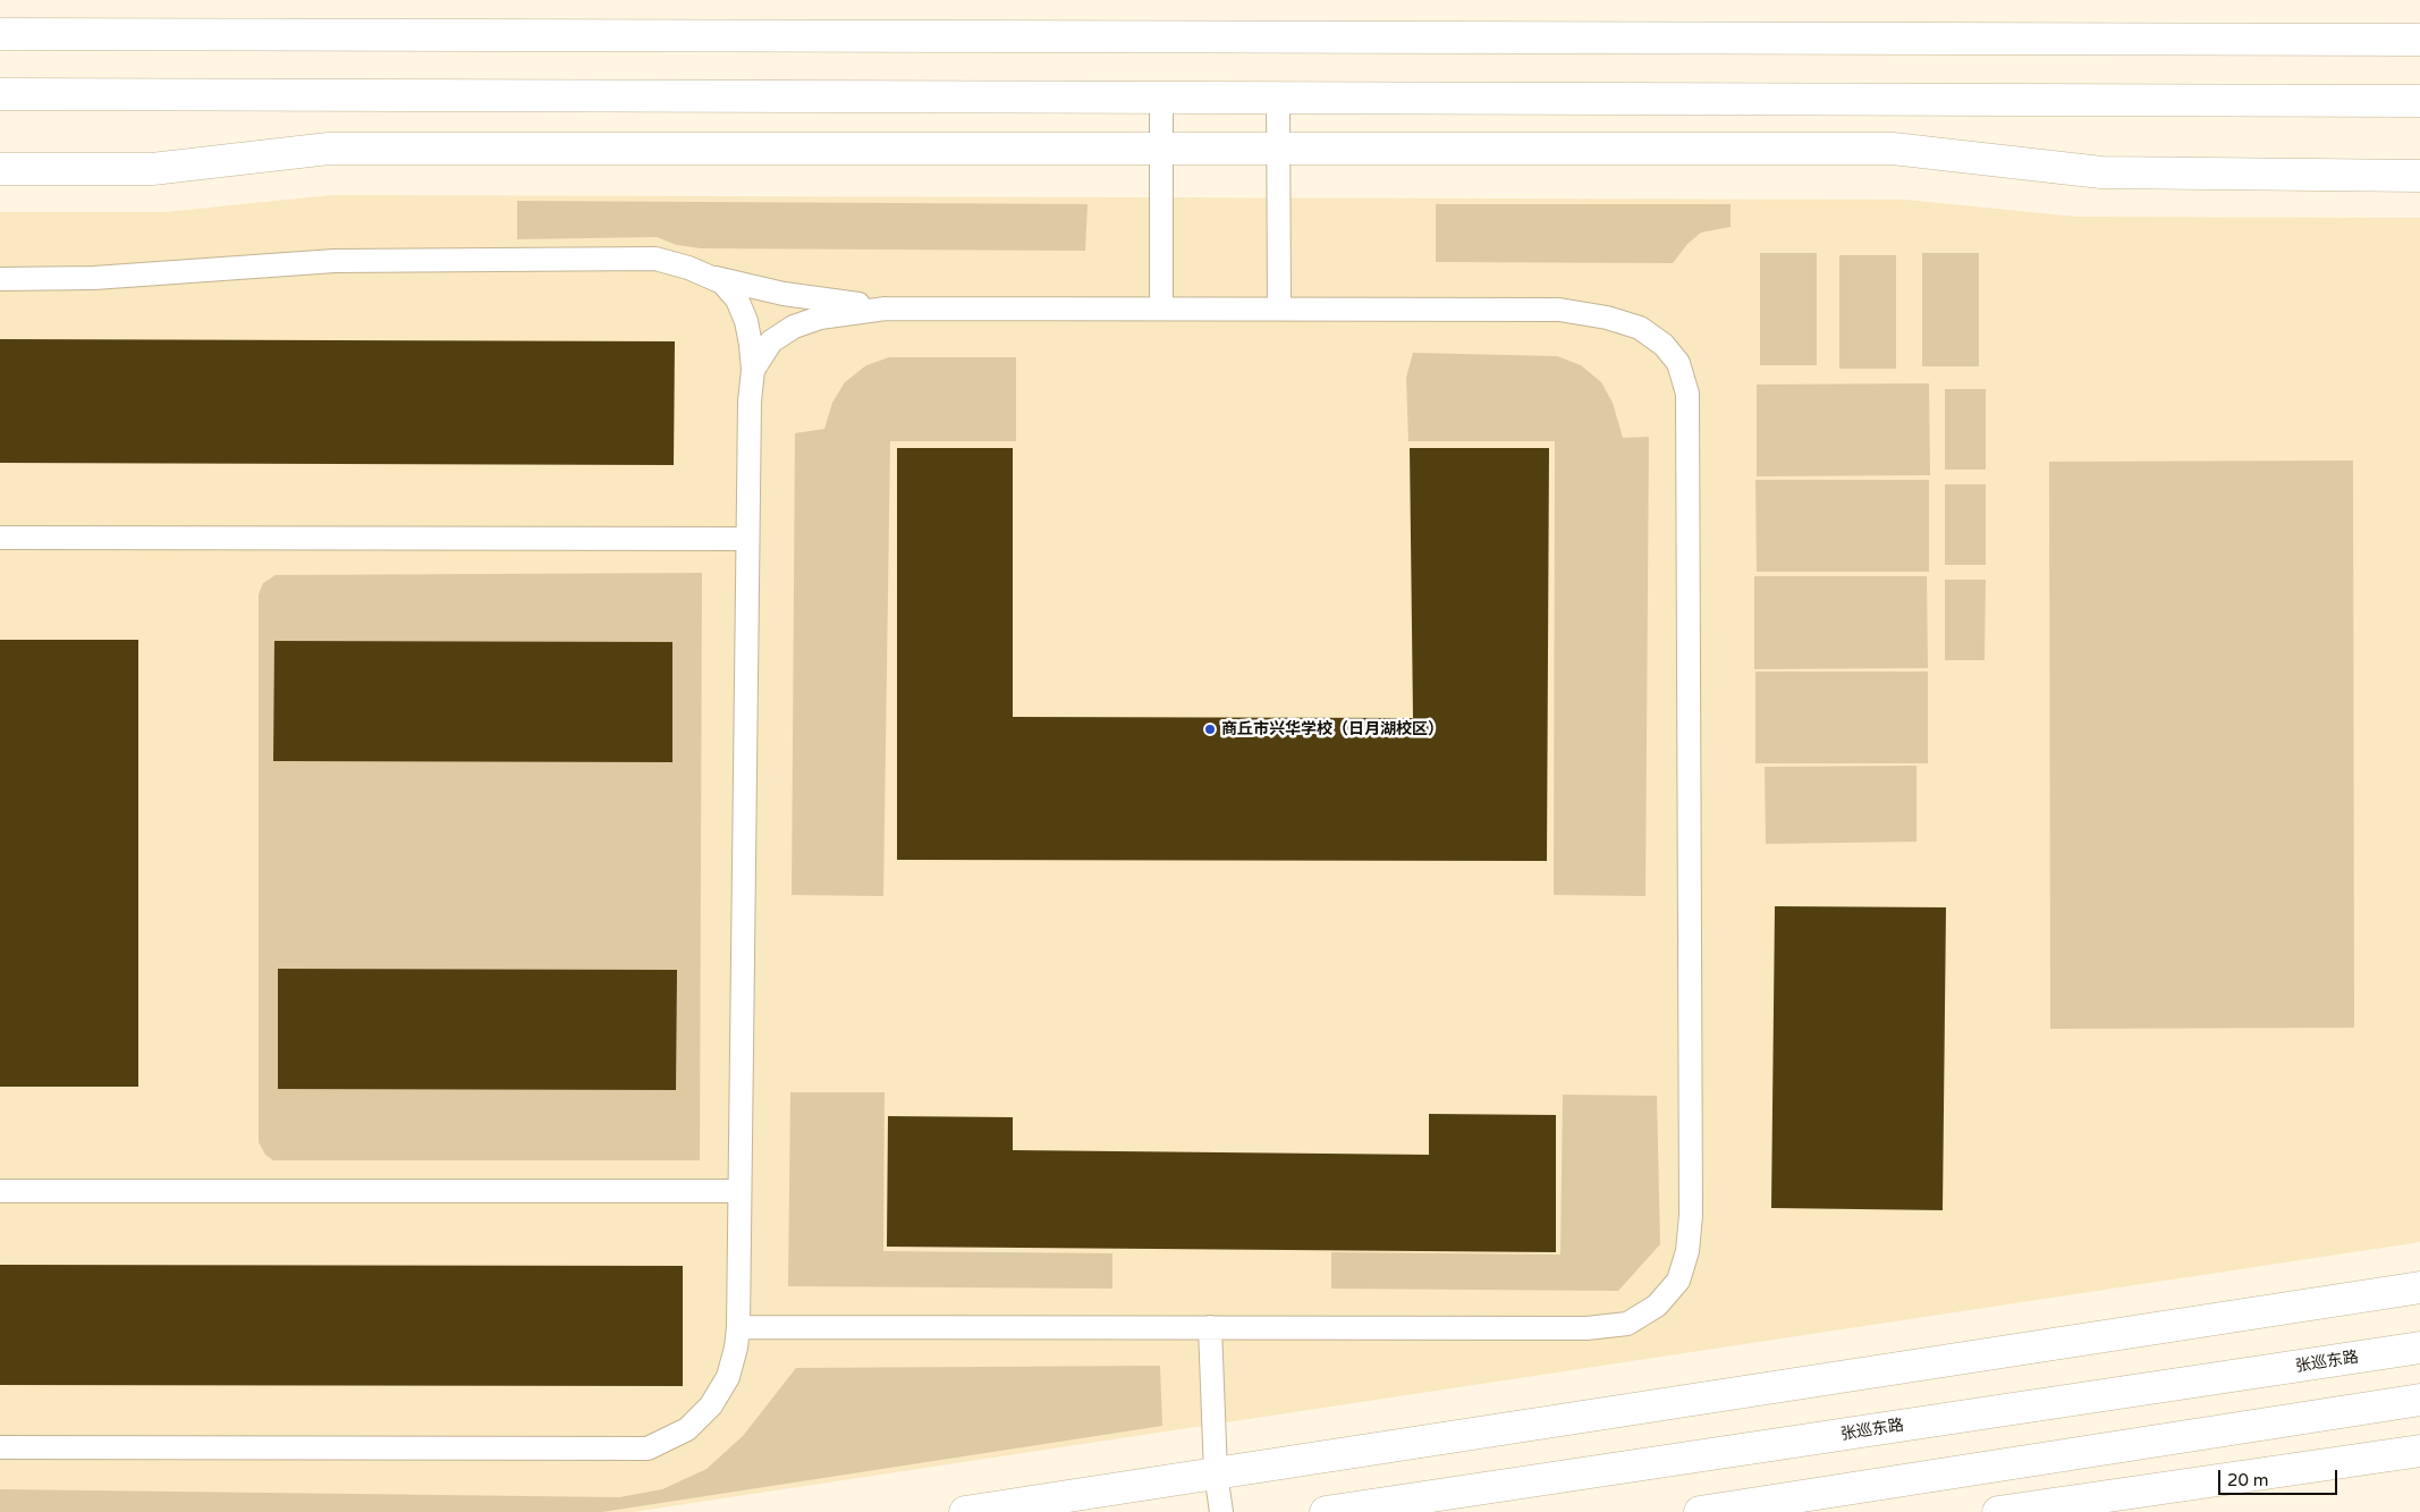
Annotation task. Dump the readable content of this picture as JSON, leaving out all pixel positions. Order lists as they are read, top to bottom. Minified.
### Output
{"streets":{"main road":["张巡东路"]},"places":["商丘市兴华学校（日月湖校区）"],"scale_bar":"20 m"}
